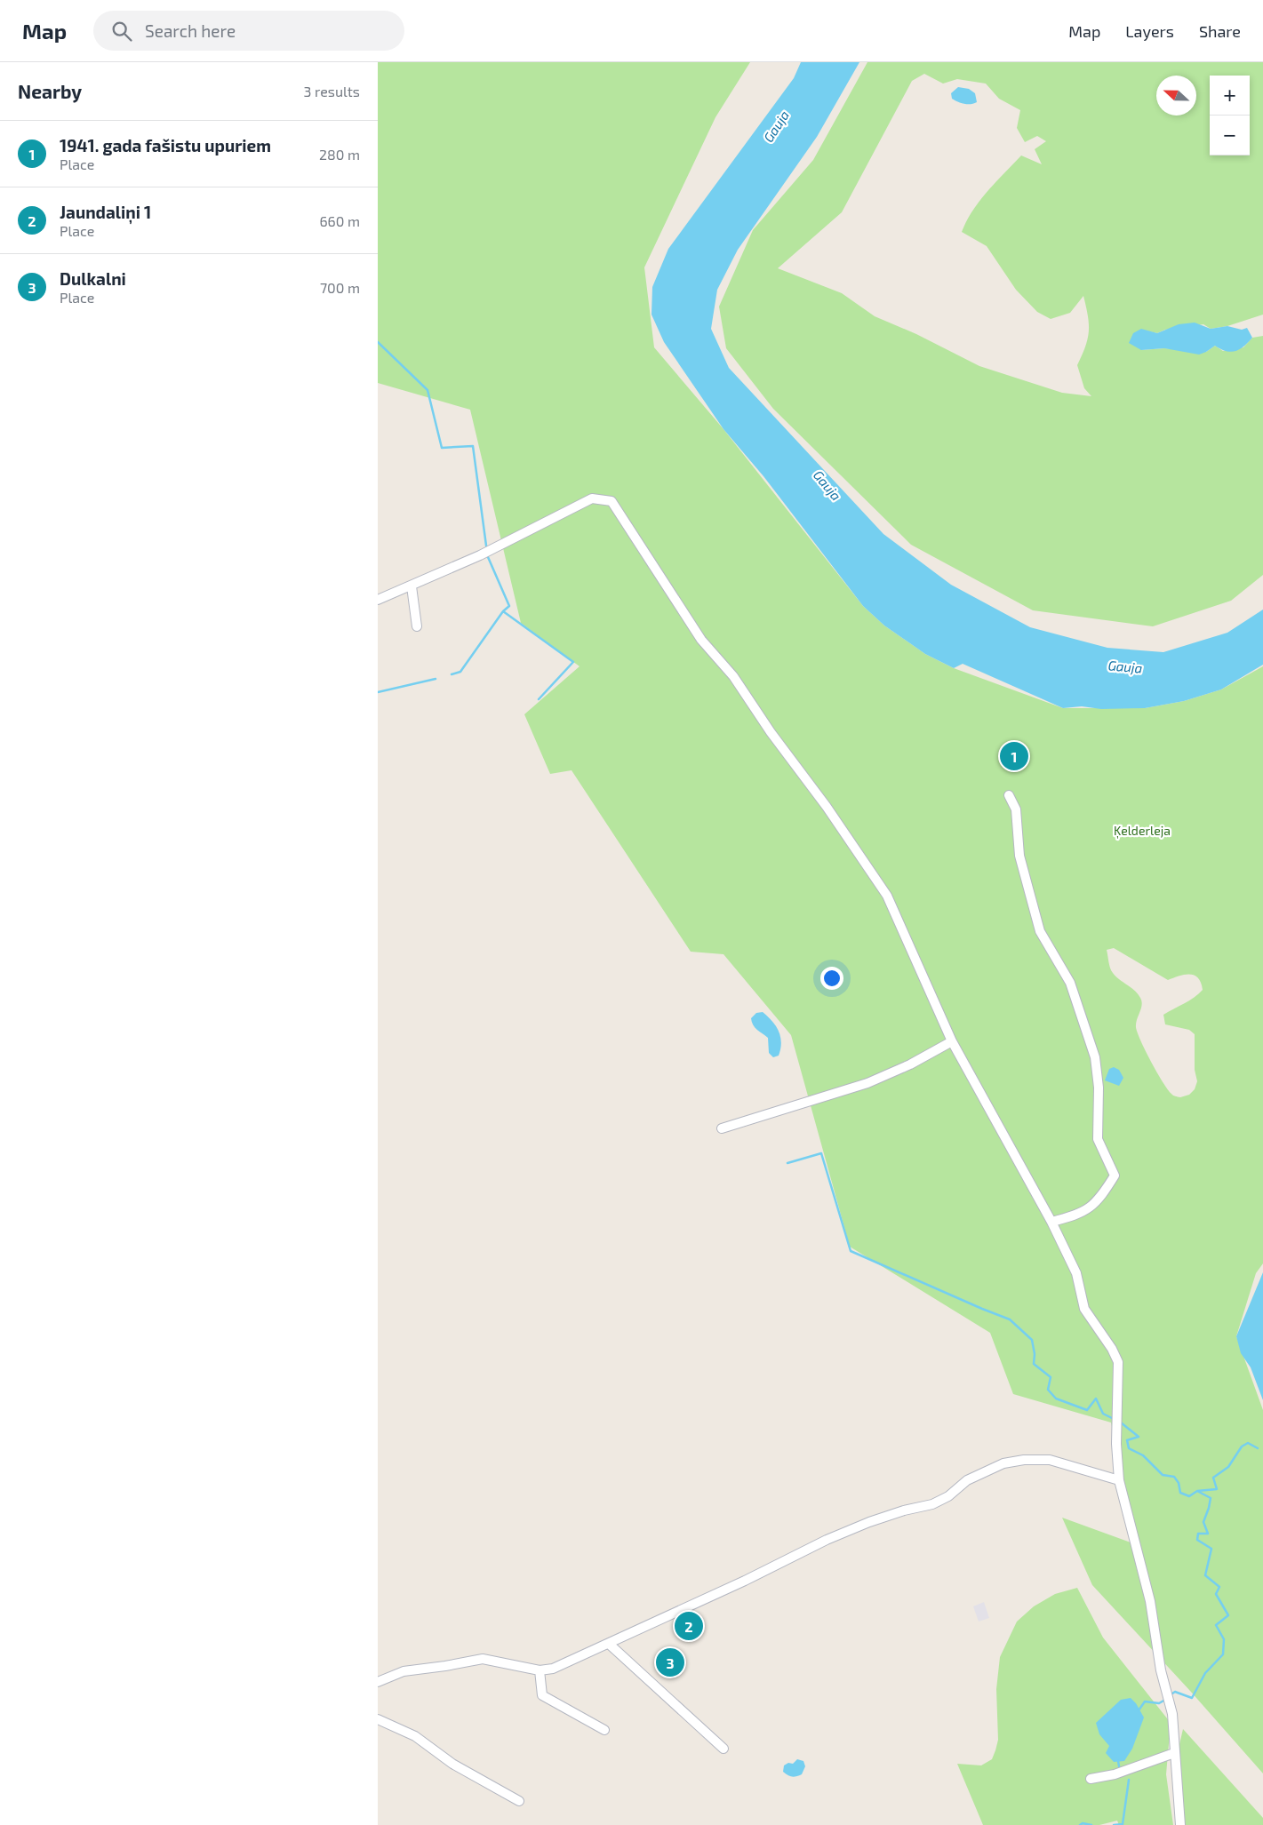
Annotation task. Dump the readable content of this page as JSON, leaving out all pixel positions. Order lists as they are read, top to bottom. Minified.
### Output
{"water":["Gauja"],"parks":["Ķelderleja"],"north":"left","page":{"header":"Map","search":"Search here","nav":["Map","Layers","Share"],"heading":["Nearby","3 results"],"map_buttons":["+","−"],"list":[{"mark":"1","name":"1941. gada fašistu upuriem","note":"Place","value":"280 m"},{"mark":"2","name":"Jaundaliņi 1","note":"Place","value":"660 m"},{"mark":"3","name":"Dulkalni","note":"Place","value":"700 m"}],"pins":["1","2","3"]}}
